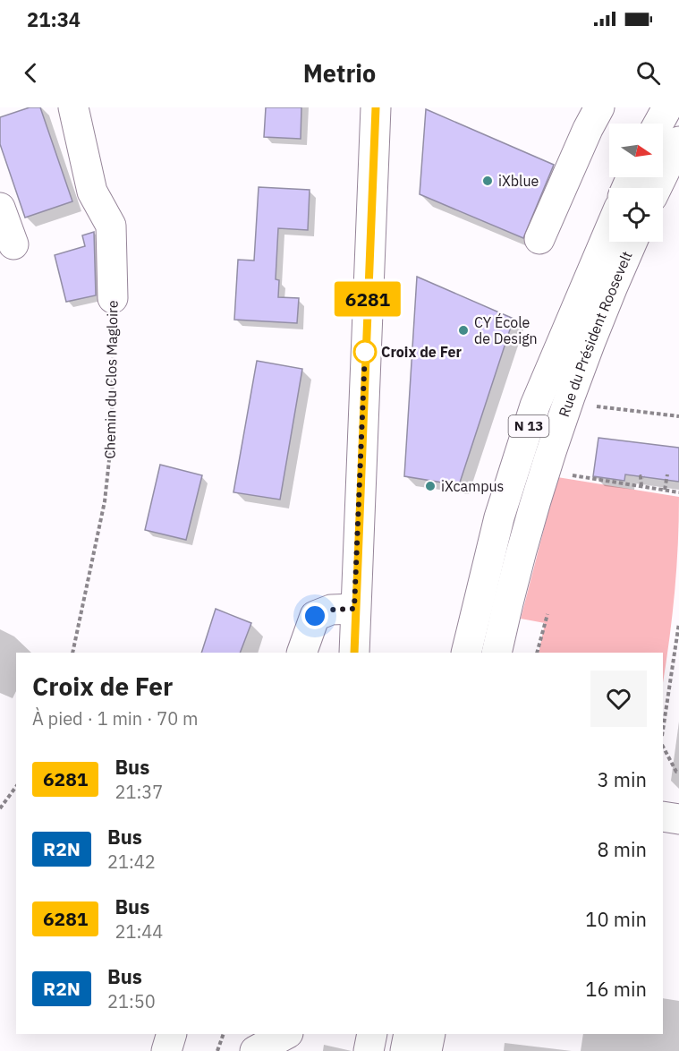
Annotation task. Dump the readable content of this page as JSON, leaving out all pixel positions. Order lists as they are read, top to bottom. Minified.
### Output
{"streets":{"main road":["Rue du Président Roosevelt","Chemin du Clos Magloire","N 13"]},"places":["iXblue","CY École de Design","Croix de Fer","iXcampus"],"lines":["bus line 6281"],"north":"right","page":{"status":"21:34","header":"Metrio","on_map":"6281","heading":["Croix de Fer","À pied · 1 min · 70 m"],"list":[{"mark":"6281","name":"Bus","note":"21:37","value":"3 min"},{"mark":"R2N","name":"Bus","note":"21:42","value":"8 min"},{"mark":"6281","name":"Bus","note":"21:44","value":"10 min"},{"mark":"R2N","name":"Bus","note":"21:50","value":"16 min"}]}}
